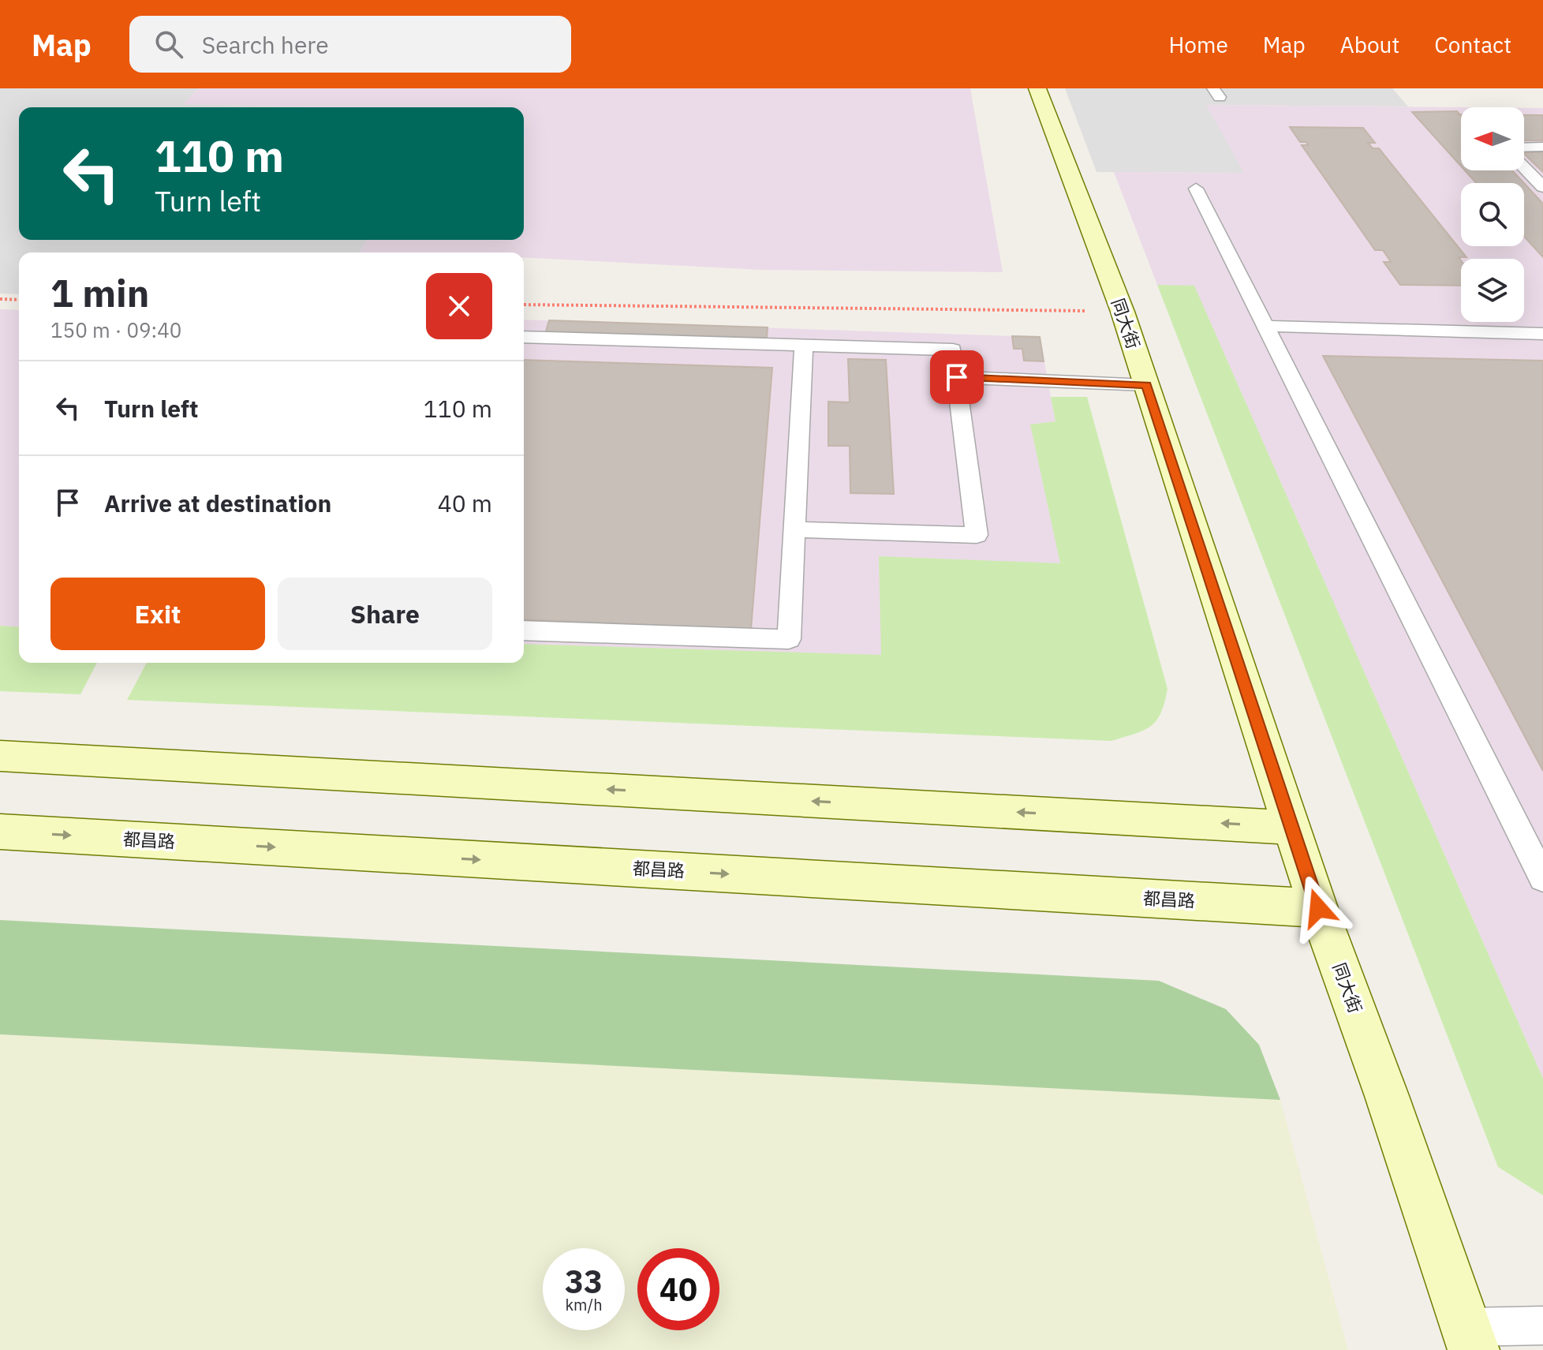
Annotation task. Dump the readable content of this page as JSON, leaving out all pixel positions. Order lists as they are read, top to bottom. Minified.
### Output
{"streets":{"street":["同大街","都昌路"]},"crossings":[["同大街","都昌路"]],"north":"left","page":{"header":"Map","search":"Search here","nav":["Home","Map","About","Contact"],"turn":["110 m","Turn left"],"heading":["1 min","150 m · 09:40"],"list":[{"name":"Turn left","value":"110 m"},{"name":"Arrive at destination","value":"40 m"}],"buttons":["Exit","Share"],"speed":"33 km/h","limit":"40"}}
